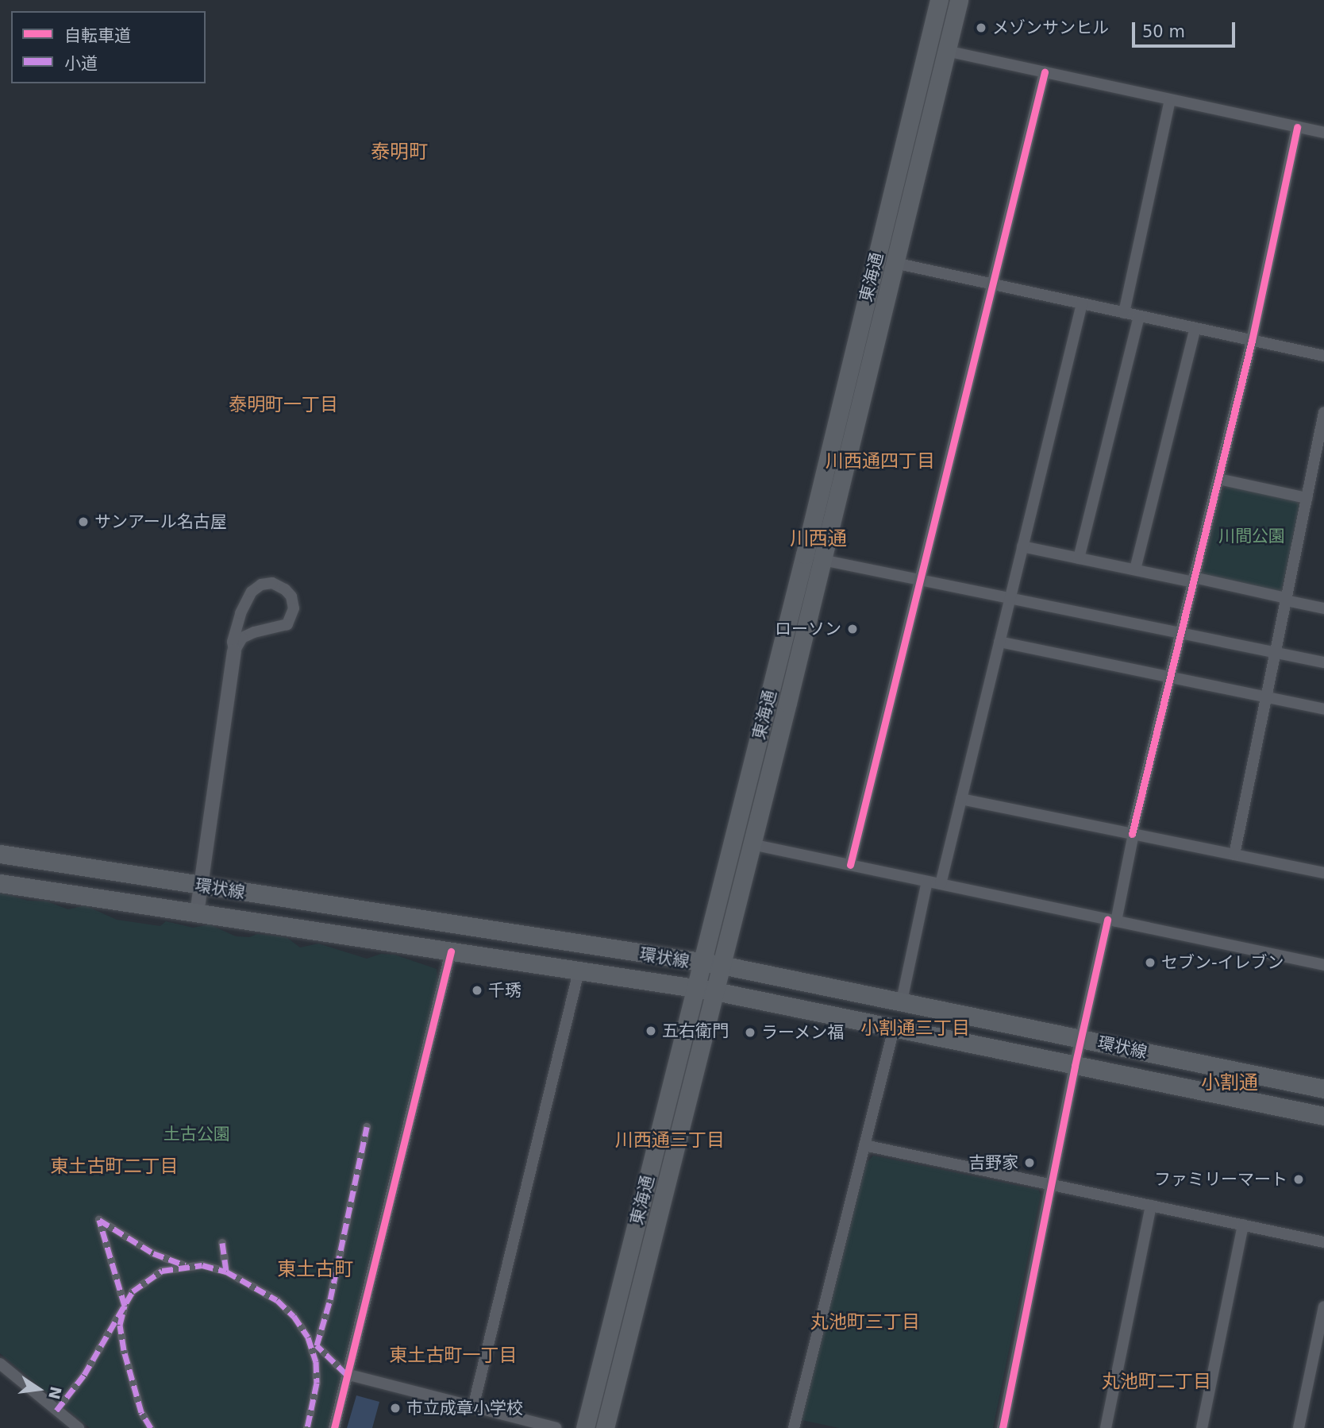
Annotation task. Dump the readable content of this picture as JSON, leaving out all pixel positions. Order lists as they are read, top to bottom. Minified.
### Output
{"streets":{"main road":["東海通","環状線"]},"crossings":[["東海通","環状線"]],"districts":["泰明町","泰明町一丁目","川西通四丁目","川西通","小割通三丁目","小割通","川西通三丁目","東土古町二丁目","東土古町","丸池町三丁目","東土古町一丁目","丸池町二丁目"],"parks":["川間公園","土古公園"],"places":["メゾンサンヒル","サンアール名古屋","ローソン","セブン-イレブン","千琇","五右衛門","ラーメン福","吉野家","ファミリーマート","市立成章小学校"],"legend":["自転車道","小道"],"scale_bar":"50 m","north":"right"}
